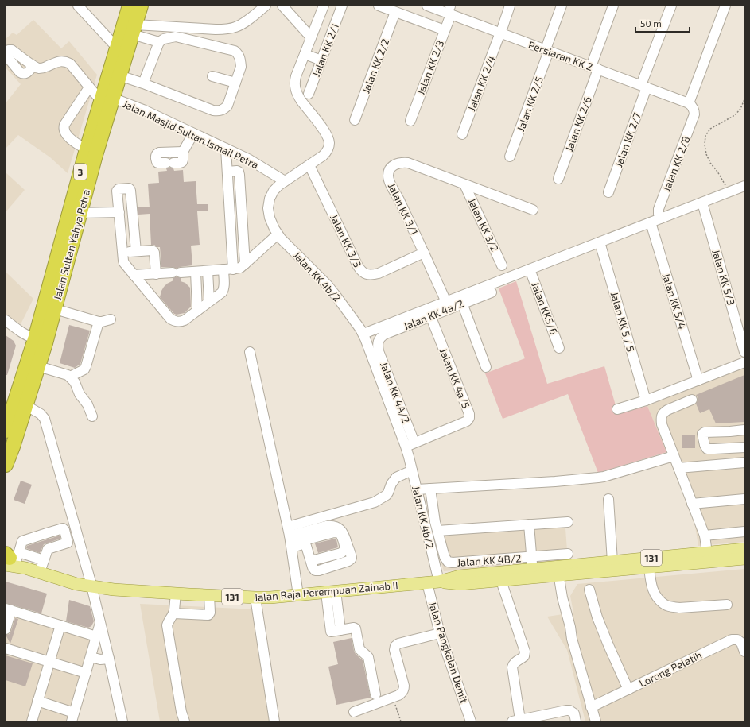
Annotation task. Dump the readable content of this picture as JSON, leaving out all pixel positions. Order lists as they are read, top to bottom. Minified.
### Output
{"streets":{"highway":["3","Jalan Sultan Yahya Petra"],"main road":["131","Jalan Raja Perempuan Zainab II"],"street":["Jalan KK 2/1","Persiaran KK 2","Jalan KK 2/2","Jalan KK 2/3","Jalan KK 2/4","Jalan KK 2/5","Jalan KK 2/6","Jalan Masjid Sultan Ismail Petra","Jalan KK 2/7","Jalan KK 2/8","Jalan KK 3/1","Jalan KK 3/2","Jalan KK 3/3","Jalan KK 4b/2","Jalan KK 5/3","Jalan KK 5/4","Jalan KK5/6","Jalan KK 4a/2","Jalan KK 5 / 5","Jalan KK 4a/5","Jalan KK 4A/2","Jalan KK 4B/2","Jalan Pangkalan Demit","Lorong Pelatih"]},"crossings":[["Persiaran KK 2","Jalan KK 2/3"],["Persiaran KK 2","Jalan KK 2/4"],["Persiaran KK 2","Jalan KK 2/5"],["Persiaran KK 2","Jalan KK 2/6"],["Persiaran KK 2","Jalan KK 2/7"],["Persiaran KK 2","Jalan KK 2/8"],["Jalan Masjid Sultan Ismail Petra","Jalan Sultan Yahya Petra"],["Jalan Masjid Sultan Ismail Petra","Jalan KK 4b/2"],["Jalan KK 3/1","Jalan KK 3/2"],["Jalan KK 3/1","Jalan KK 3/3"],["Jalan KK 3/3","Jalan KK 4b/2"],["Jalan KK 4b/2","Jalan KK 4a/5"],["Jalan KK 4b/2","Jalan KK 4A/2"],["Jalan KK 4b/2","Jalan Raja Perempuan Zainab II"],["Jalan KK 4a/2","Jalan KK 4a/5"],["Jalan KK 4a/2","Jalan KK 4A/2"],["Jalan KK 4a/5","Jalan KK 4A/2"],["Jalan KK 4B/2","Jalan Raja Perempuan Zainab II"],["Jalan Raja Perempuan Zainab II","Jalan Pangkalan Demit"]],"scale_bar":"50 m"}
